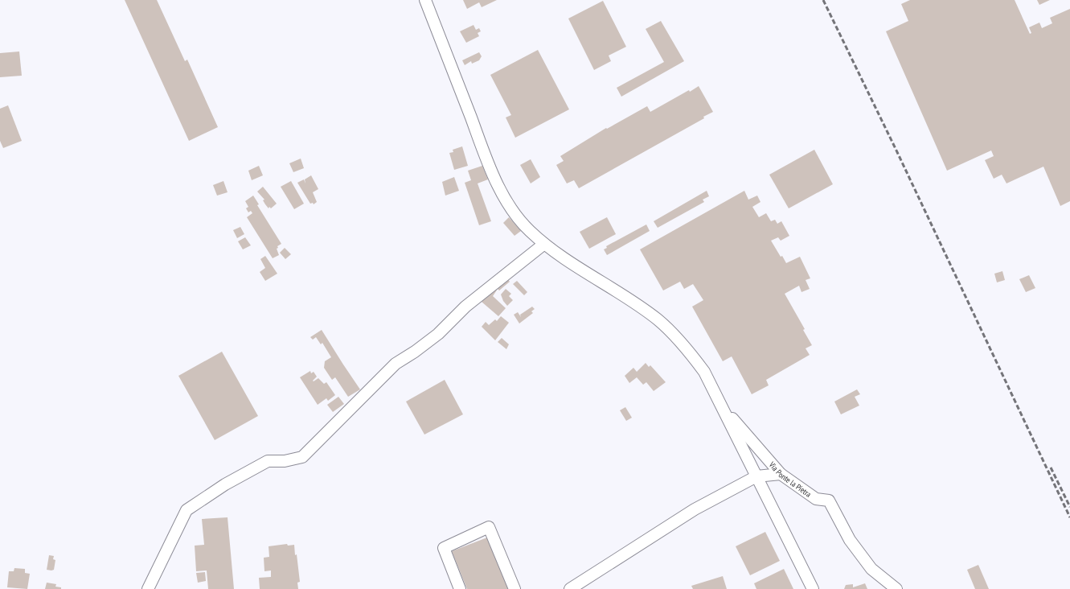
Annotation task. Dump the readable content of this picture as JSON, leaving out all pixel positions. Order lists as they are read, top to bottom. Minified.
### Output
{"streets":{"street":["Via Ponte la Pietra"]}}
